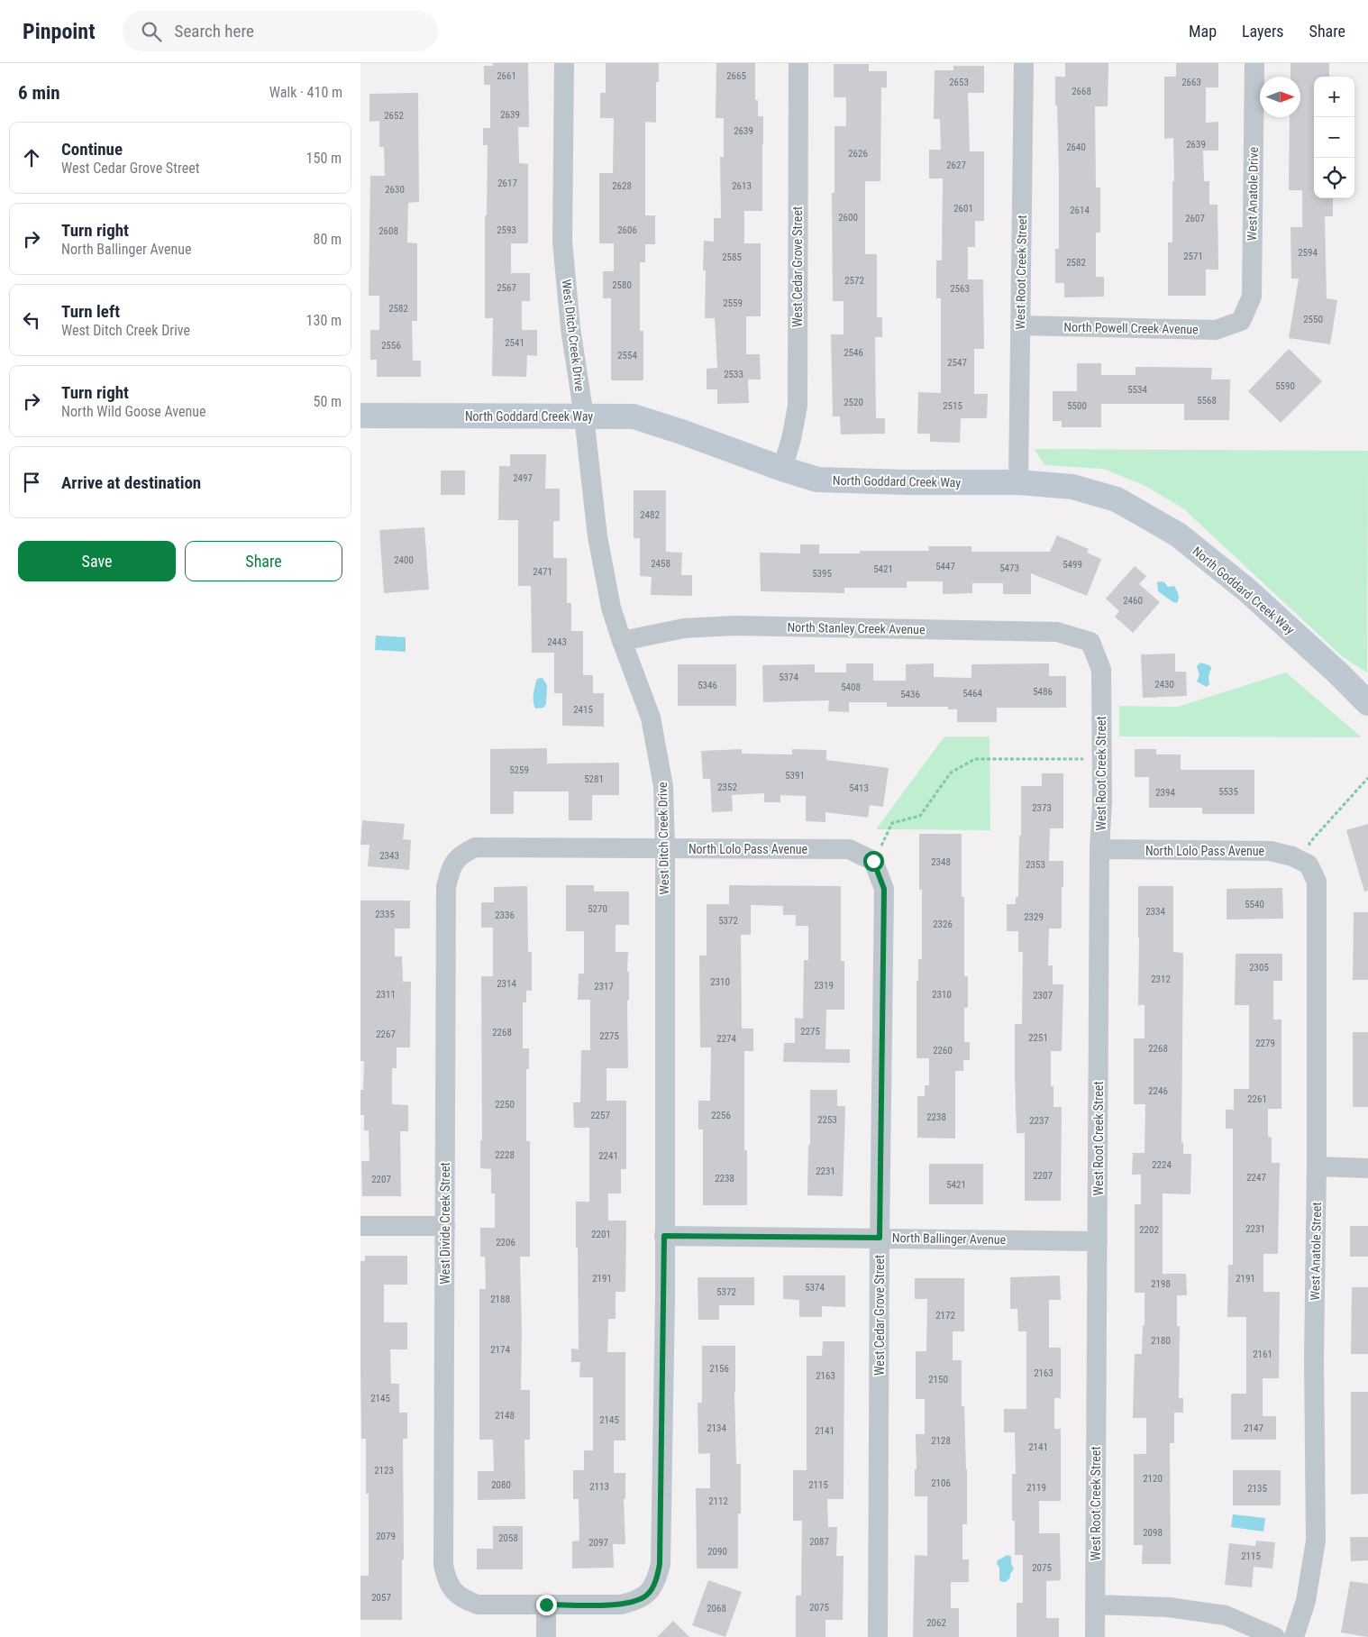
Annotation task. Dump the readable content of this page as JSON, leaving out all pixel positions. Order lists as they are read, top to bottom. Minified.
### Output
{"streets":{"street":["West Anatole Drive","West Cedar Grove Street","West Root Creek Street","North Powell Creek Avenue","West Ditch Creek Drive","North Goddard Creek Way","North Stanley Creek Avenue","North Lolo Pass Avenue","West Divide Creek Street","North Ballinger Avenue","West Anatole Street"]},"crossings":[["West Anatole Drive","North Powell Creek Avenue"],["West Cedar Grove Street","North Goddard Creek Way"],["West Cedar Grove Street","North Lolo Pass Avenue"],["West Cedar Grove Street","North Ballinger Avenue"],["West Root Creek Street","North Powell Creek Avenue"],["West Root Creek Street","North Goddard Creek Way"],["West Root Creek Street","North Stanley Creek Avenue"],["West Root Creek Street","North Lolo Pass Avenue"],["West Root Creek Street","North Ballinger Avenue"],["West Ditch Creek Drive","North Goddard Creek Way"],["West Ditch Creek Drive","North Stanley Creek Avenue"],["West Ditch Creek Drive","North Lolo Pass Avenue"],["West Ditch Creek Drive","West Divide Creek Street"],["West Ditch Creek Drive","North Ballinger Avenue"],["North Lolo Pass Avenue","West Divide Creek Street"],["North Lolo Pass Avenue","West Anatole Street"]],"house_numbers":["2661","2665","2653","2663","2668","2639","2652","2639","2639","2640","2626","2627","2617","2628","2613","2630","2601","2614","2600","2607","2593","2606","2608","2594","2571","2585","2582","2572","2580","2567","2563","2559","2582","2550","2541","2556","2546","2554","2547","2533","5590","5534","5568","2520","2515","5500","2497","2482","2400","2458","5499","5447","5473","5421","2471","5395","2460","2443","5374","2430","5346","5408","5486","5464","5436","2415","5259","5391","5281","2352","5413","5535","2394","2373","2343","2348","2353","5540","5270","2334","2335","2336","2329","5372","2326","2305","2312","2310","2314","2319","2317","2311","2310","2307","2275","2268","2267","2275","2251","2274","2279","2268","2260","2246","2261","2250","2257","2256","2238","2253","2237","2228","2241","2224","2231","2207","2247","2238","2207","5421","2231","2202","2201","2206","2191","2191","2198","5374","5372","2188","2172","2180","2174","2161","2156","2163","2163","2150","2145","2148","2145","2134","2147","2141","2128","2141","2123","2120","2106","2080","2115","2113","2119","2135","2112","2098","2079","2058","2087","2097","2090","2115","2075","2057","2075","2068","2062"],"north":"right","page":{"header":"Pinpoint","search":"Search here","nav":["Map","Layers","Share"],"heading":["6 min","Walk · 410 m"],"map_buttons":["+","−"],"list":[["Continue","West Cedar Grove Street","150 m"],["Turn right","North Ballinger Avenue","80 m"],["Turn left","West Ditch Creek Drive","130 m"],["Turn right","North Wild Goose Avenue","50 m"],"Arrive at destination"],"buttons":["Save","Share"]}}
